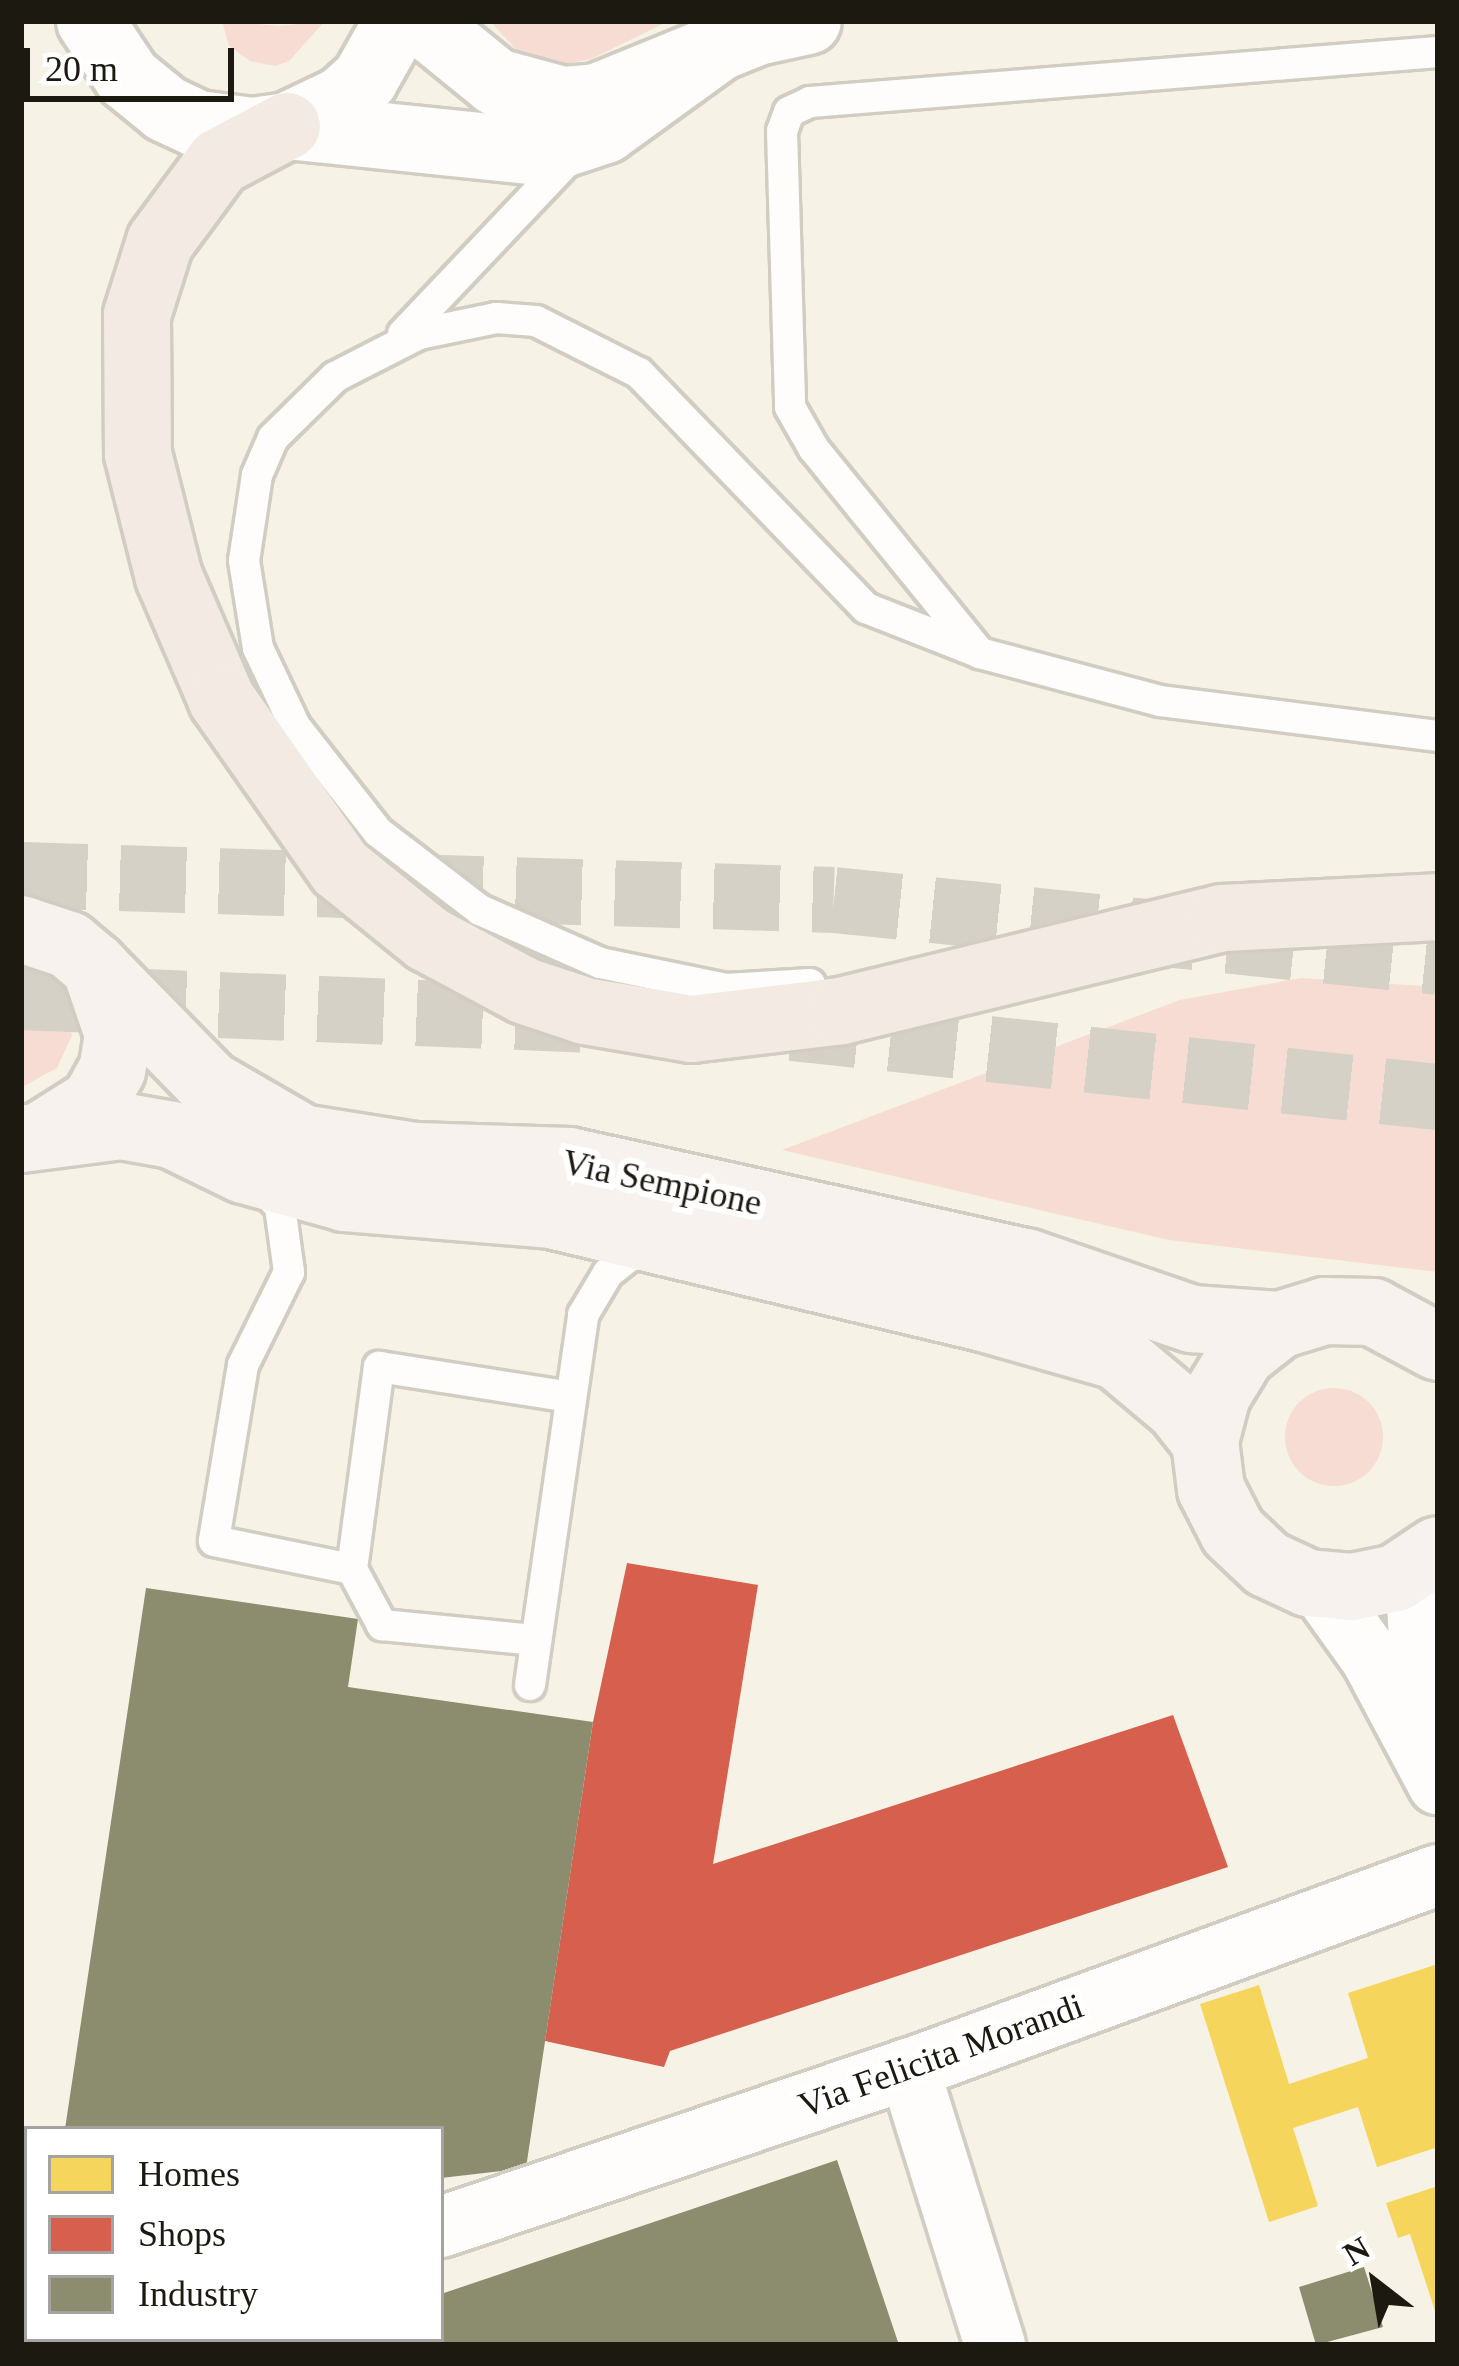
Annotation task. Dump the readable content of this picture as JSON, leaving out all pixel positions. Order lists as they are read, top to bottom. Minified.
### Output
{"streets":{"main road":["Via Sempione"],"street":["Via Felicita Morandi"]},"legend":["Homes","Shops","Industry"],"scale_bar":"20 m","north":"top left"}
